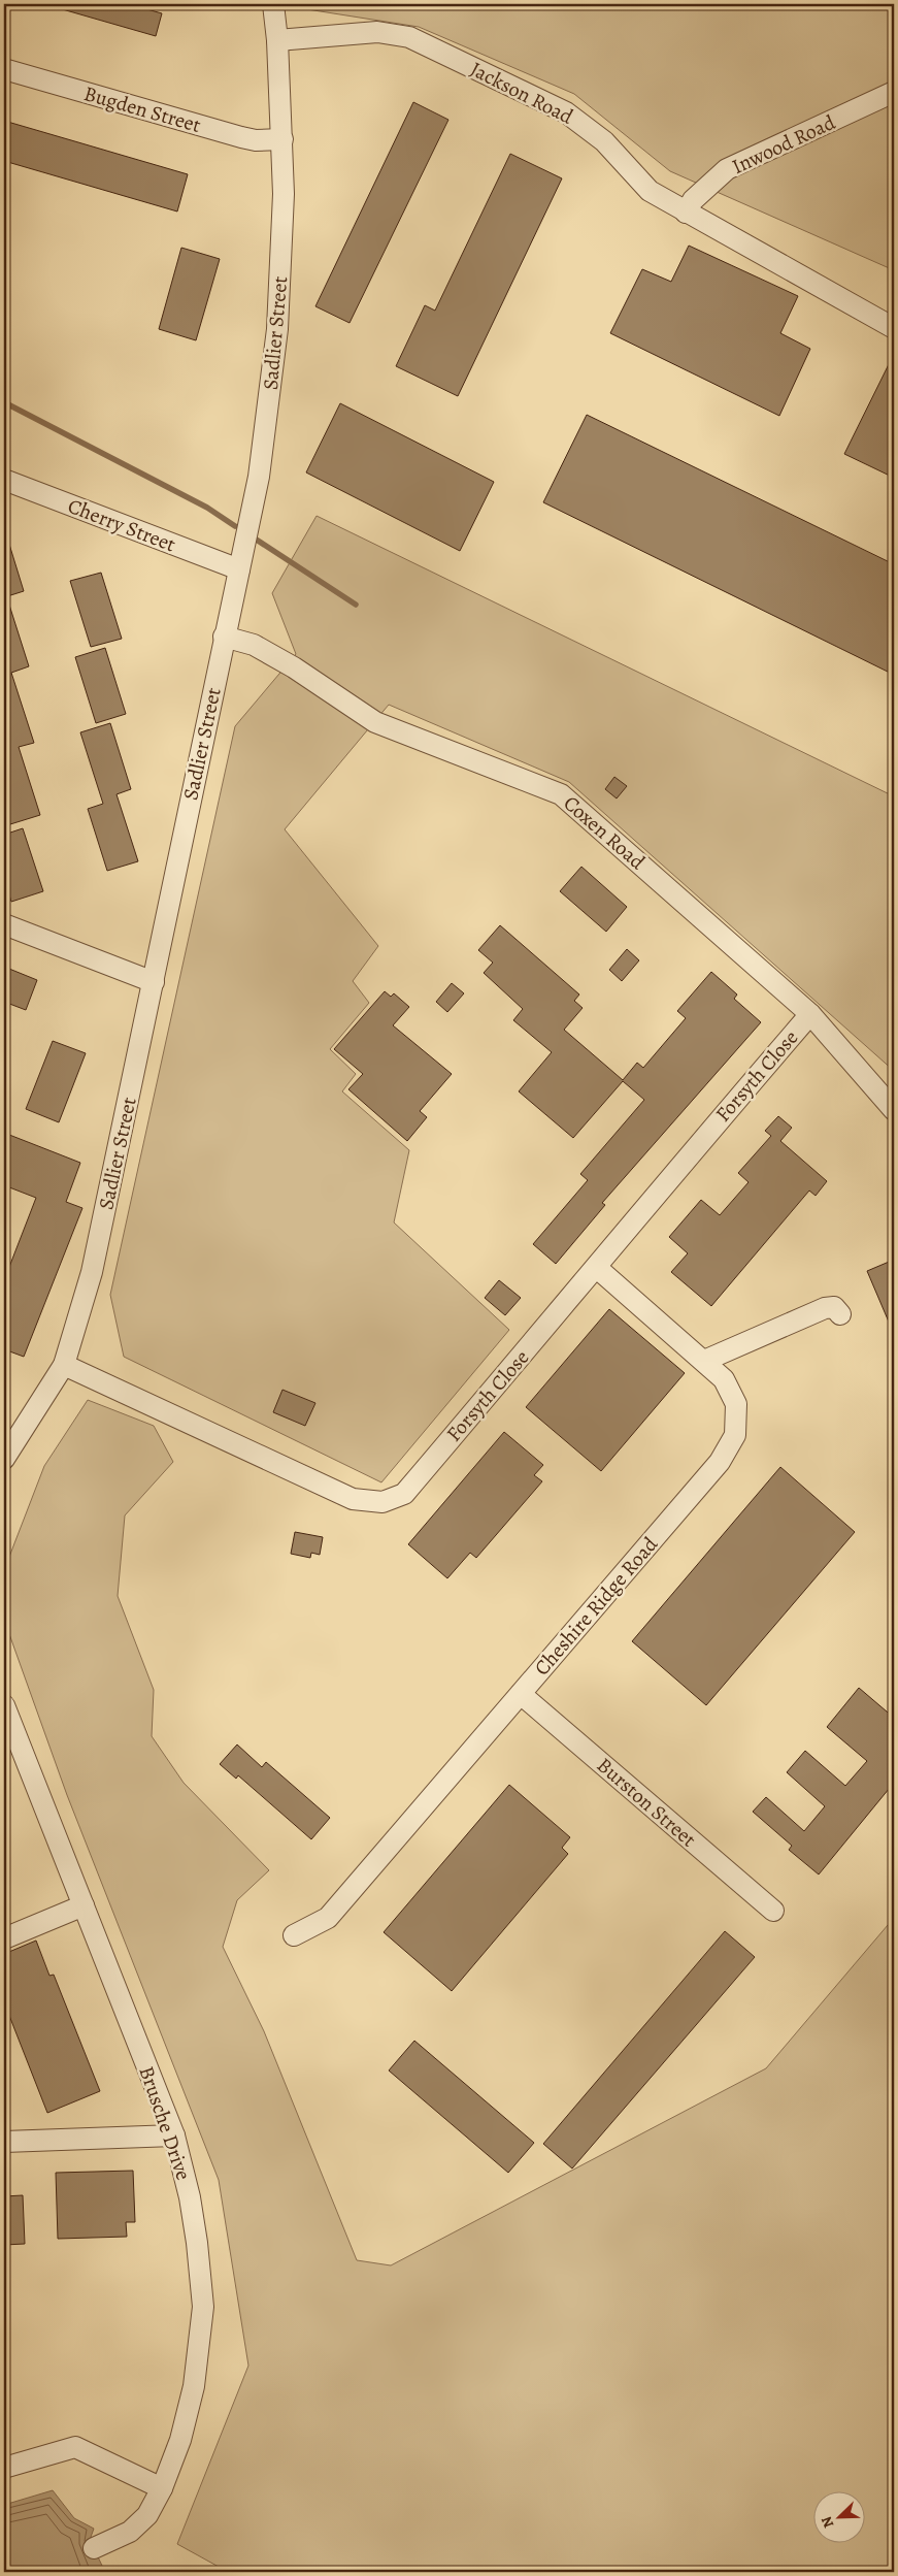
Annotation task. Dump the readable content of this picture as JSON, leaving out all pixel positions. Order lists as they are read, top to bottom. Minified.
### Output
{"streets":{"lane":["Jackson Road","Bugden Street","Inwood Road","Sadlier Street","Cherry Street","Coxen Road","Forsyth Close","Cheshire Ridge Road","Burston Street","Brusche Drive"]},"crossings":[["Jackson Road","Inwood Road"],["Jackson Road","Sadlier Street"],["Bugden Street","Sadlier Street"],["Sadlier Street","Cherry Street"],["Sadlier Street","Coxen Road"],["Sadlier Street","Forsyth Close"],["Coxen Road","Forsyth Close"],["Forsyth Close","Cheshire Ridge Road"],["Cheshire Ridge Road","Burston Street"]],"north":"bottom left"}
